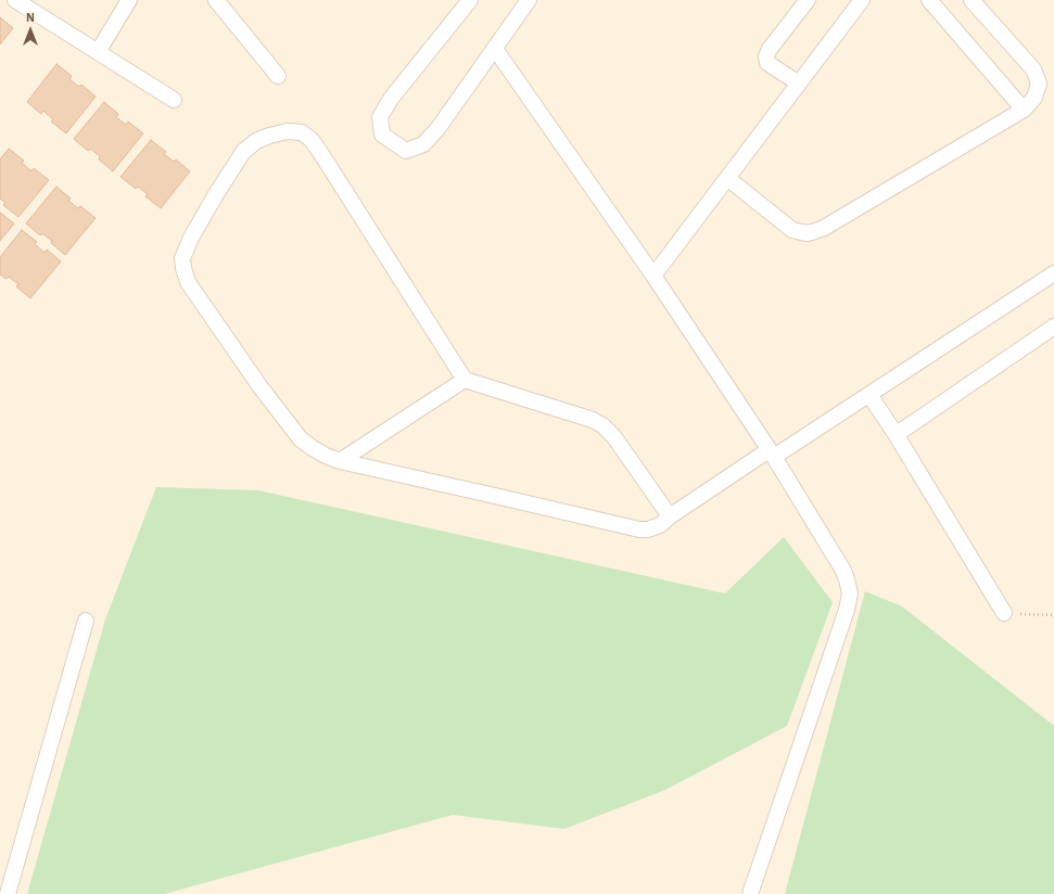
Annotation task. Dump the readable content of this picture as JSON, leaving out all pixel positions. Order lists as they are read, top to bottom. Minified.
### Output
{"north":"top"}
